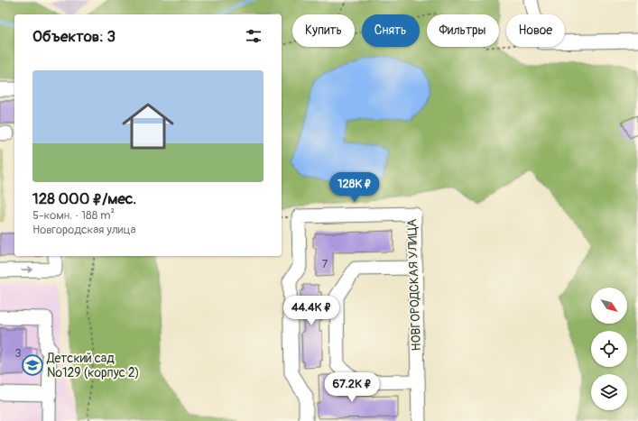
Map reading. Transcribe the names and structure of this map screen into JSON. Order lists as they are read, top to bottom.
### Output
{
  "streets": {
    "street": ["НОВГОРОДСКАЯ УЛИЦА"]
  },
  "places": {
    "school or university": ["Детский сад №129 (корпус 2)"]
  },
  "house_numbers": ["7", "3"],
  "north": "bottom right",
  "page": {
    "chip": [
      "Купить",
      "Снять",
      "Фильтры",
      "Новое"
    ],
    "heading": "Объектов: 3",
    "list": [
      {
        "name": "128 000 ₽/мес.",
        "note": "5-комн. · 188 m² · Новгородская улица"
      }
    ],
    "price": ["128K ₽", "44.4K ₽", "67.2K ₽"]
  }
}
